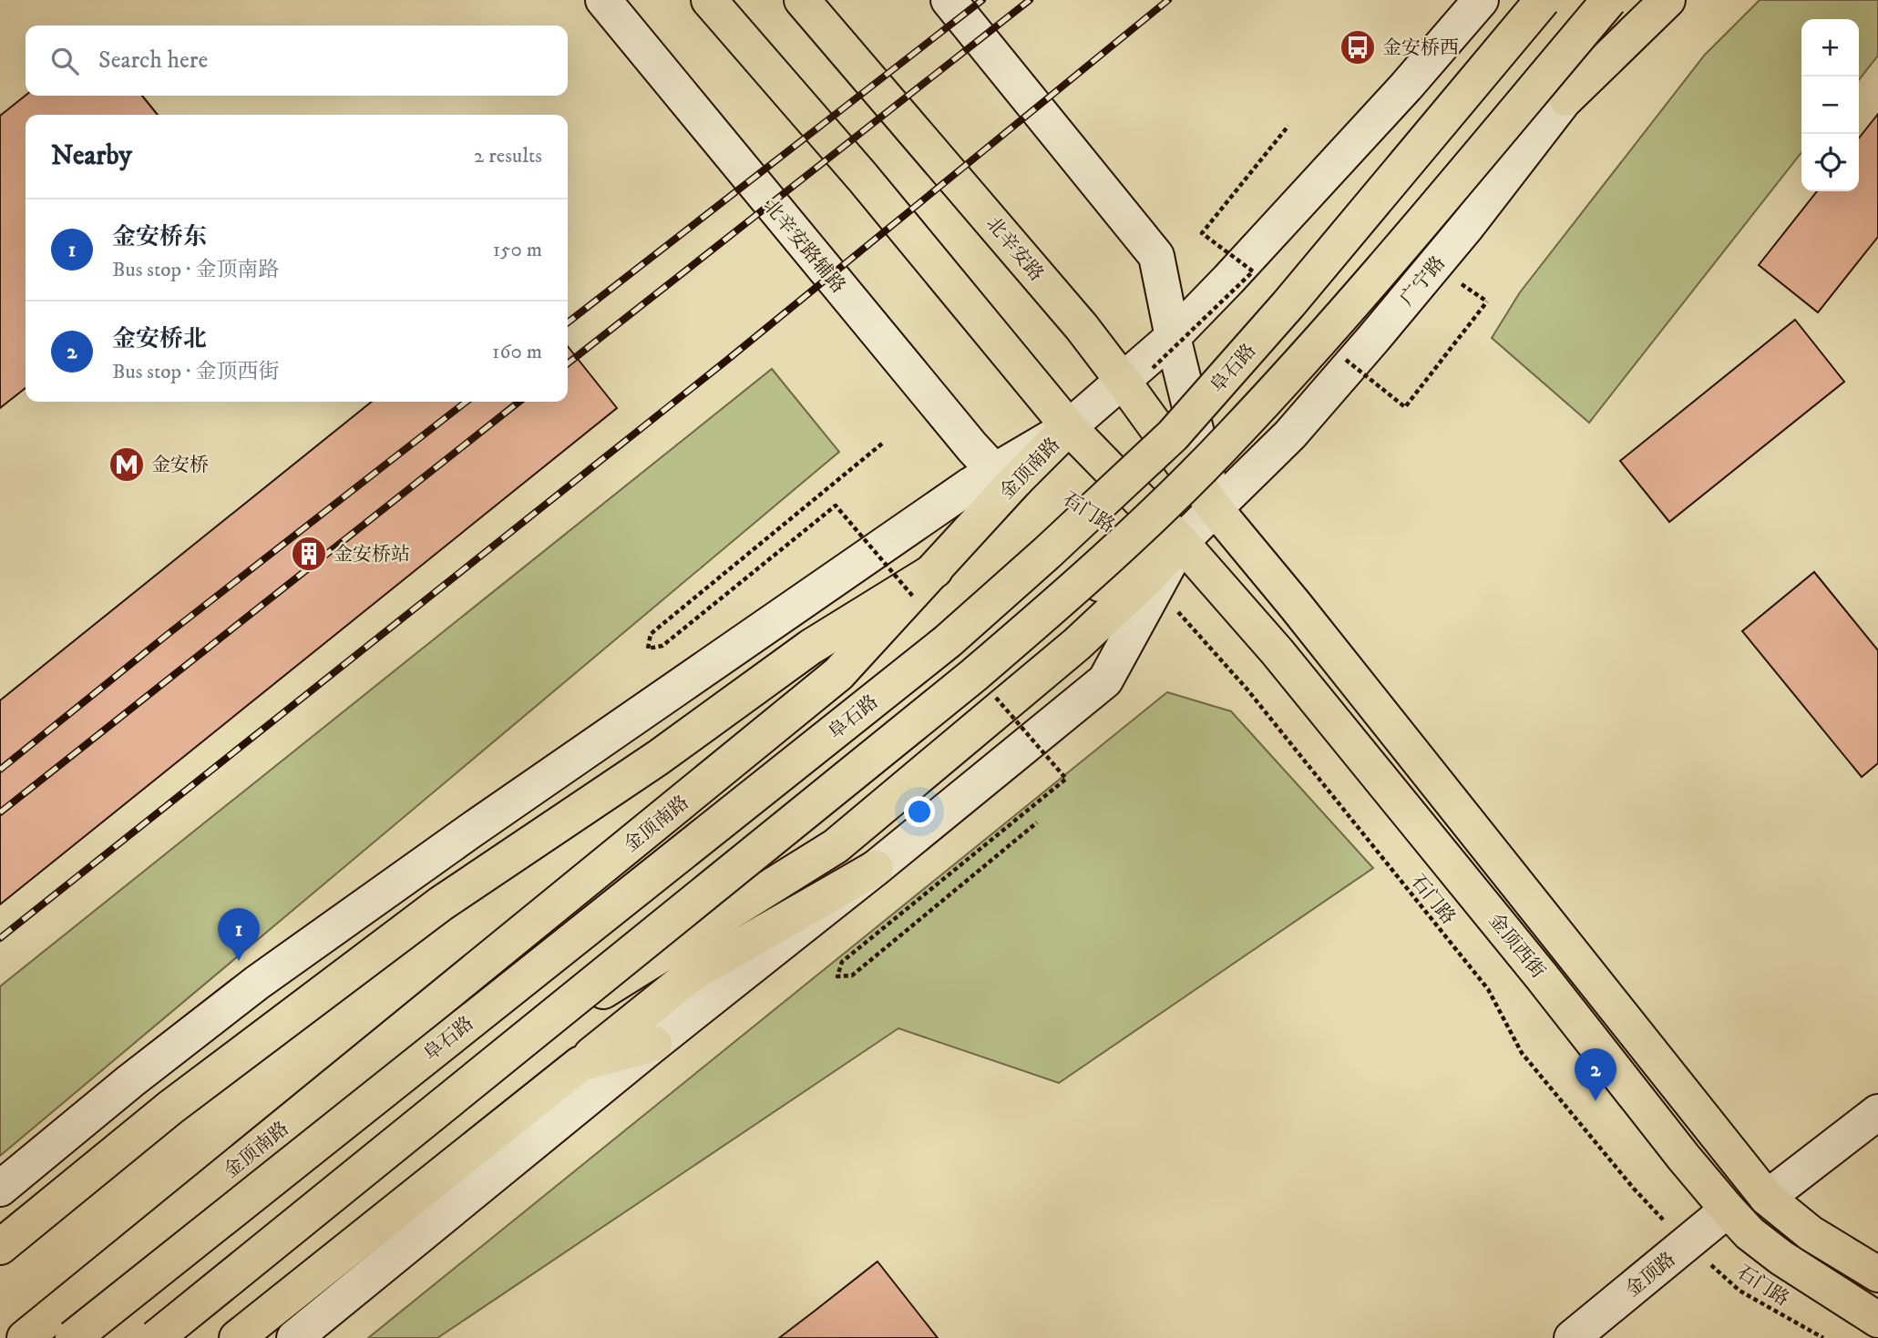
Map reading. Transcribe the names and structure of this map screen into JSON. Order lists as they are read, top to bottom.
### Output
{
  "streets": {
    "main road": [
      "北辛安路",
      "阜石路",
      "金顶南路",
      "金顶西街"
    ],
    "street": ["北辛安路辅路", "广宁路", "金顶路"],
    "path": ["石门路"]
  },
  "crossings": [
    ["北辛安路辅路", "金顶南路"],
    ["北辛安路", "广宁路"],
    ["北辛安路", "金顶西街"],
    ["广宁路", "金顶西街"],
    ["金顶南路", "金顶西街"],
    ["石门路", "金顶路"],
    ["金顶西街", "金顶路"]
  ],
  "places": {
    "bus stop": ["金安桥西"],
    "metro station": ["金安桥"],
    "building": ["金安桥站"]
  },
  "page": {
    "map_buttons": ["+", "−"],
    "search": "Search here",
    "heading": ["Nearby", "2 results"],
    "list": [
      {
        "mark": "1",
        "name": "金安桥东",
        "note": "Bus stop · 金顶南路",
        "value": "150 m"
      },
      {
        "mark": "2",
        "name": "金安桥北",
        "note": "Bus stop · 金顶西街",
        "value": "160 m"
      }
    ],
    "pins": ["1", "2"]
  }
}
